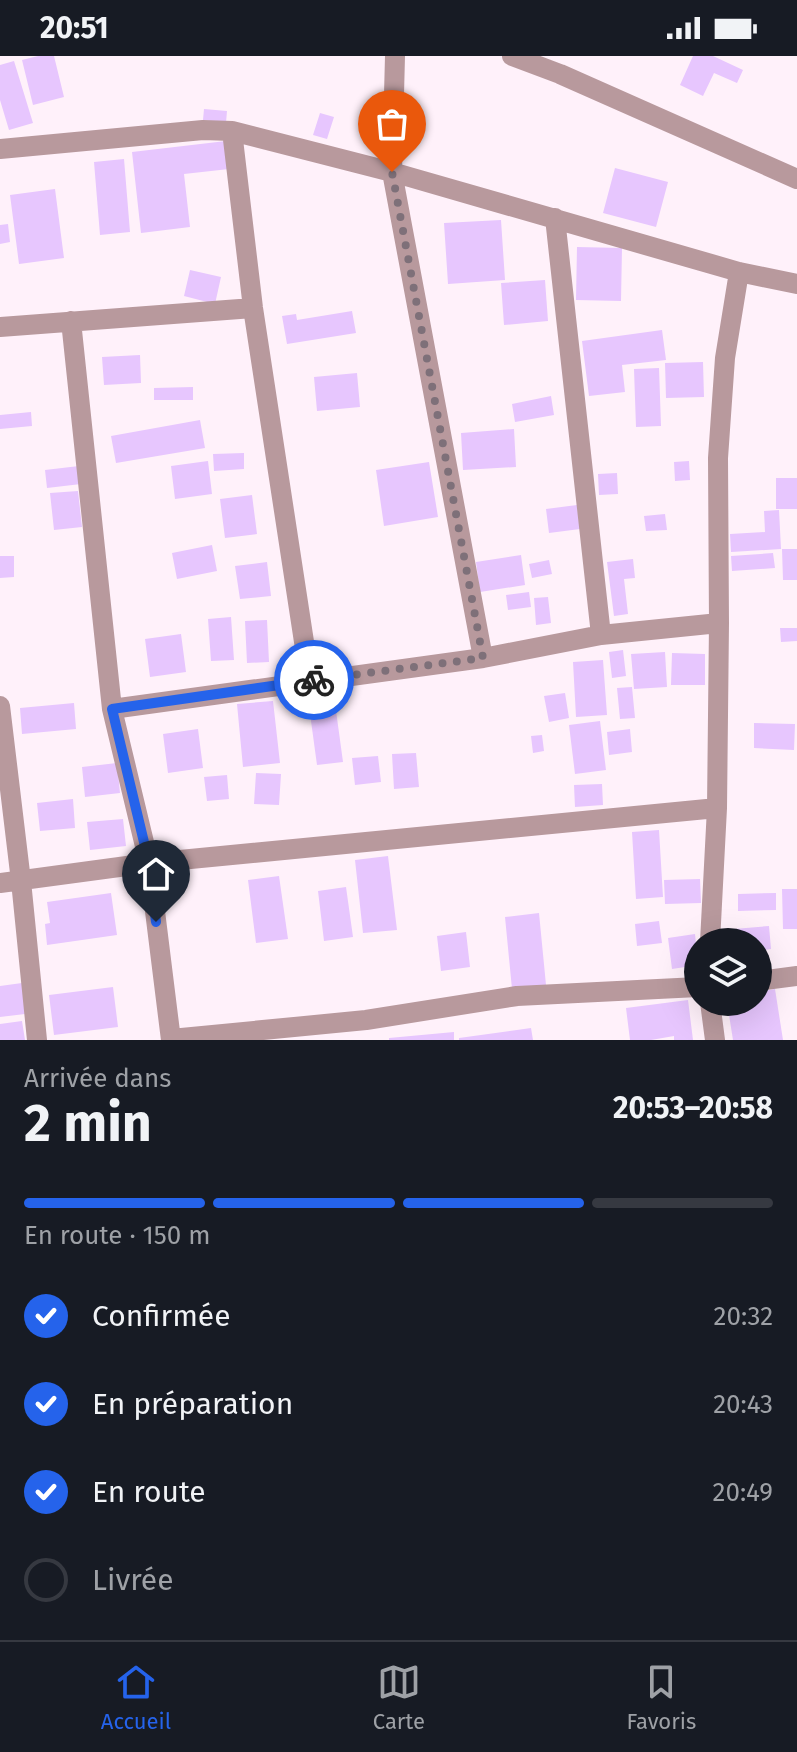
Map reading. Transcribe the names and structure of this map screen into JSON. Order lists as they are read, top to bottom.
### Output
{
  "page": {
    "status": "20:51",
    "heading": ["2 min", "Arrivée dans", "20:53–20:58"],
    "bar": "En route · 150 m",
    "list": [
      ["Confirmée", "20:32"],
      ["En préparation", "20:43"],
      ["En route", "20:49"],
      "Livrée"
    ],
    "tabs": ["Accueil", "Carte", "Favoris"]
  }
}
